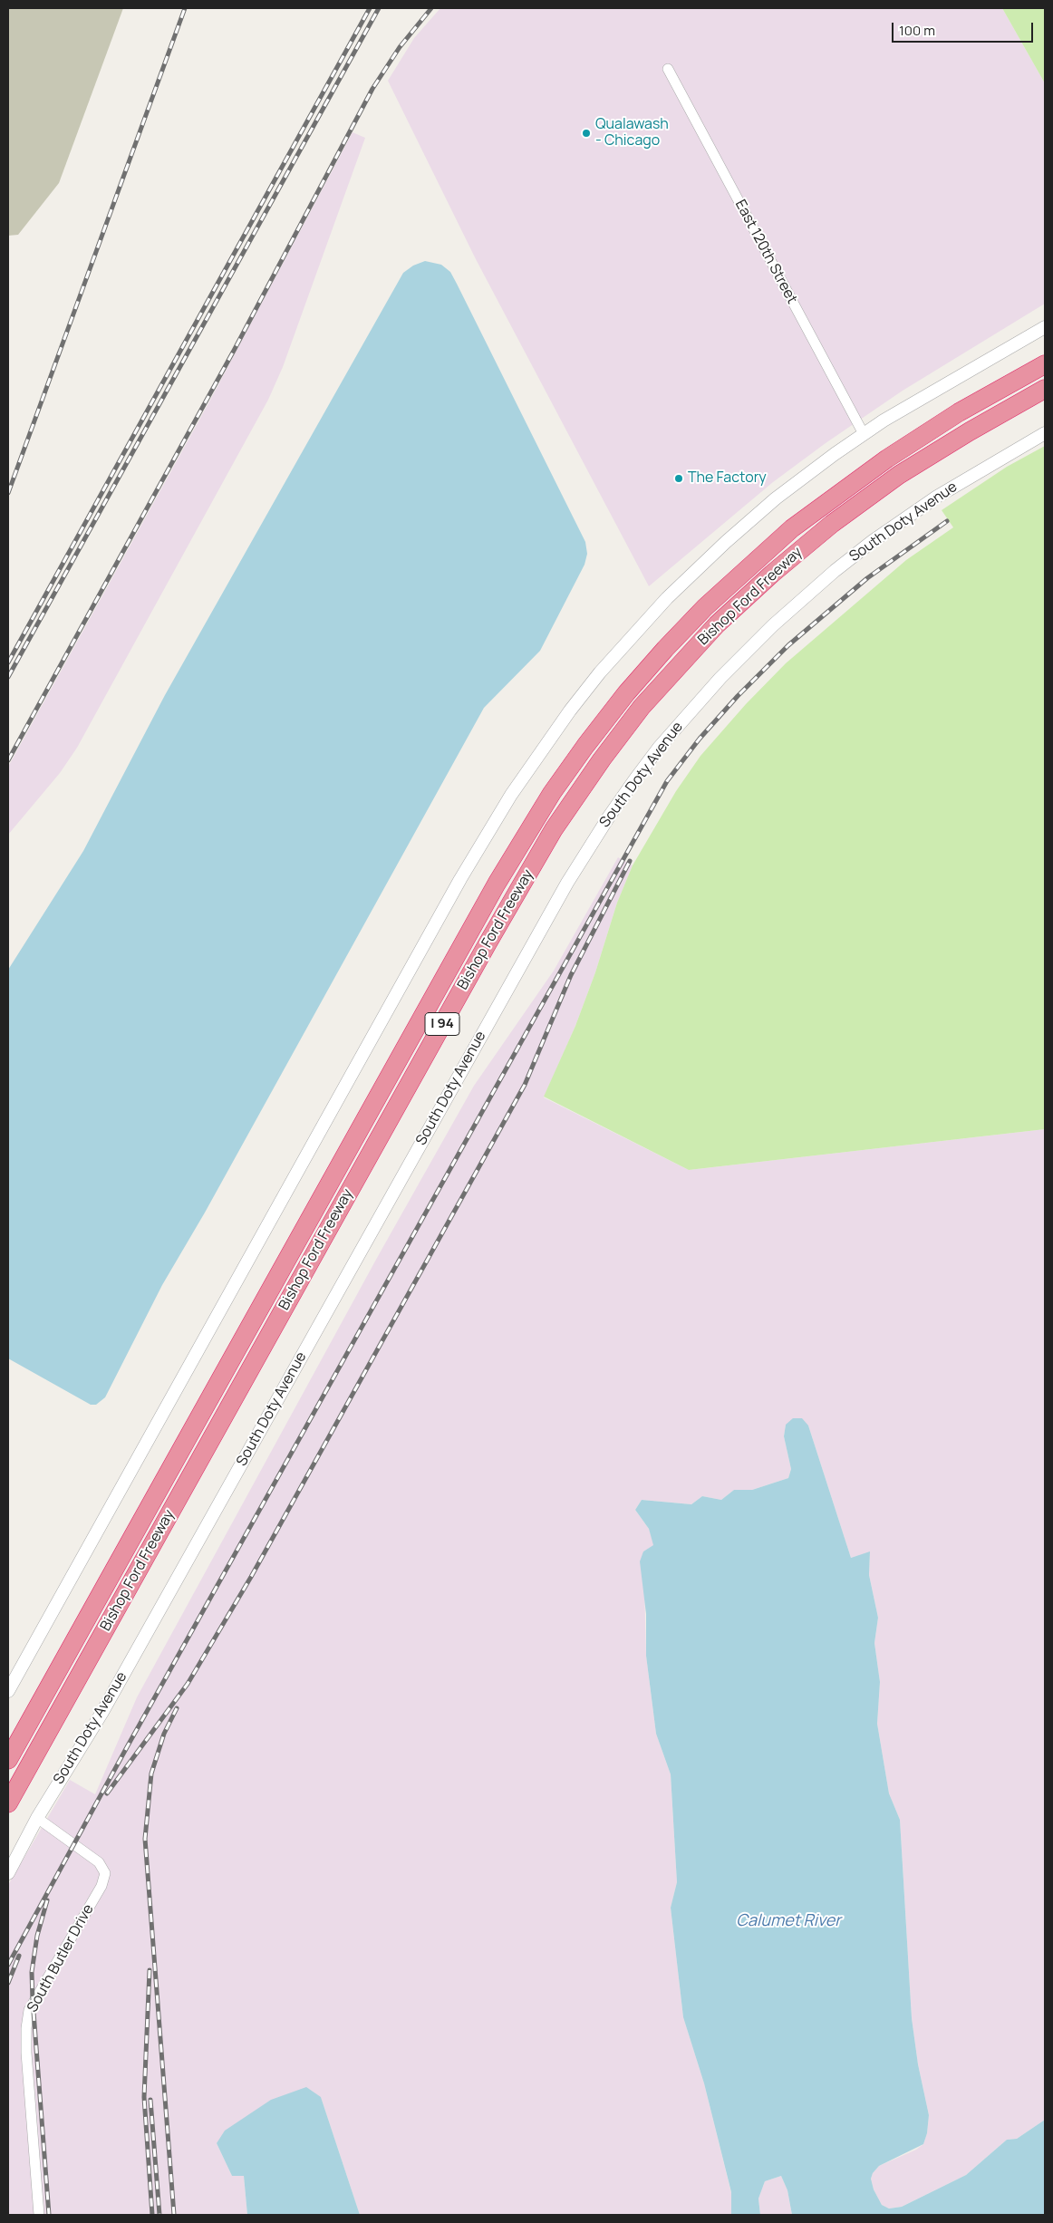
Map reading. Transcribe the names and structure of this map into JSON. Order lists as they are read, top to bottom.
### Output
{
  "streets": {
    "highway": ["Bishop Ford Freeway", "I 94"],
    "street": ["East 120th Street", "South Doty Avenue", "South Butler Drive"]
  },
  "crossings": [
    ["South Doty Avenue", "South Butler Drive"]
  ],
  "water": ["Calumet River"],
  "places": ["Qualawash - Chicago", "The Factory"],
  "scale_bar": "100 m"
}
